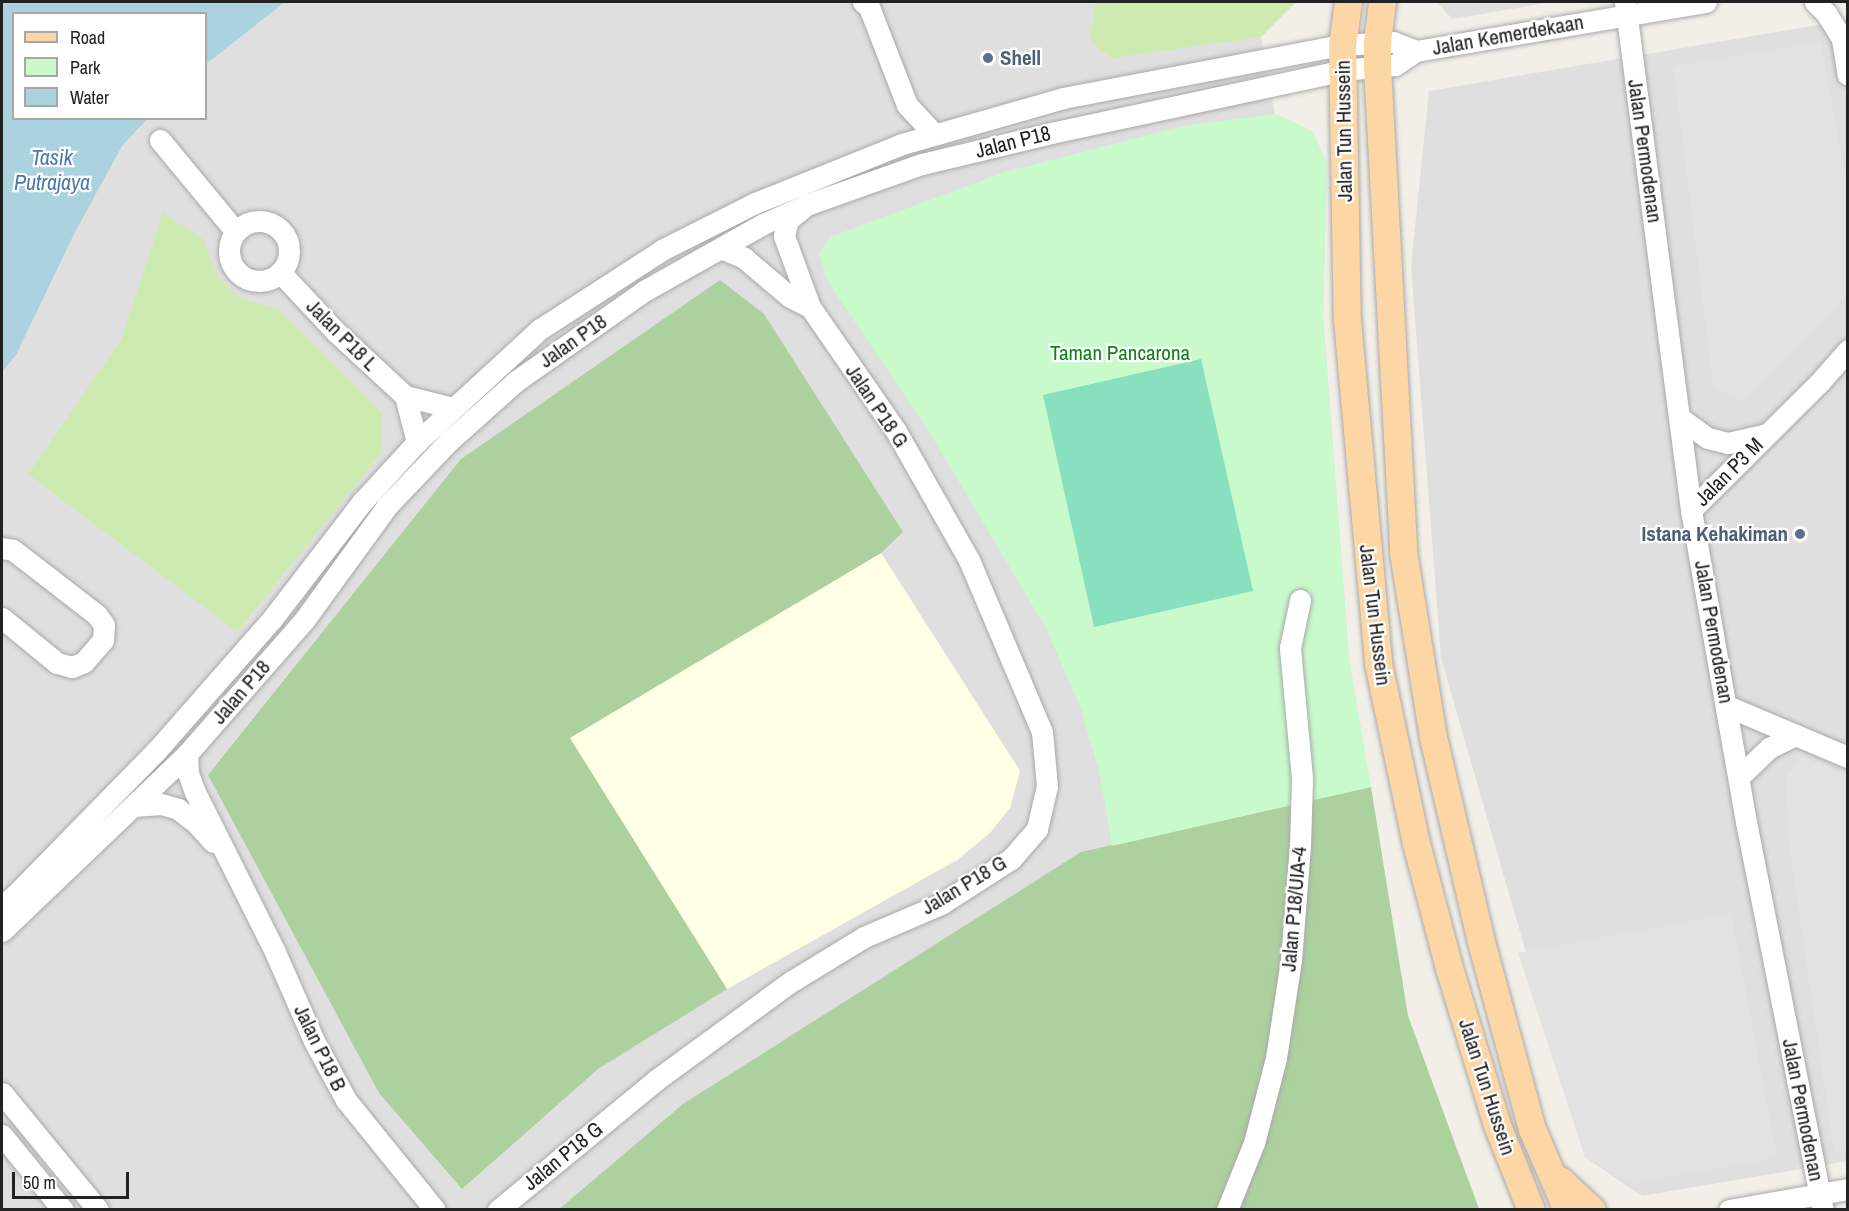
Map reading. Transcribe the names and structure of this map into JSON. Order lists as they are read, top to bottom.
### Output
{
  "streets": {
    "main road": ["Jalan Tun Hussein"],
    "street": [
      "Jalan Kemerdekaan",
      "Jalan P18",
      "Jalan Permodenan",
      "Jalan P18 L",
      "Jalan P18 G",
      "Jalan P3 M",
      "Jalan P18/UIA-4",
      "Jalan P18 B"
    ]
  },
  "crossings": [
    ["Jalan Kemerdekaan", "Jalan Tun Hussein"],
    ["Jalan Kemerdekaan", "Jalan P18"],
    ["Jalan Kemerdekaan", "Jalan Permodenan"],
    ["Jalan Tun Hussein", "Jalan P18"],
    ["Jalan P18", "Jalan P18 L"],
    ["Jalan P18", "Jalan P18 G"],
    ["Jalan P18", "Jalan P18 B"],
    ["Jalan Permodenan", "Jalan P3 M"]
  ],
  "water": ["Tasik Putrajaya"],
  "parks": ["Taman Pancarona"],
  "places": ["Shell", "Istana Kehakiman"],
  "legend": ["Road", "Park", "Water"],
  "scale_bar": "50 m"
}
